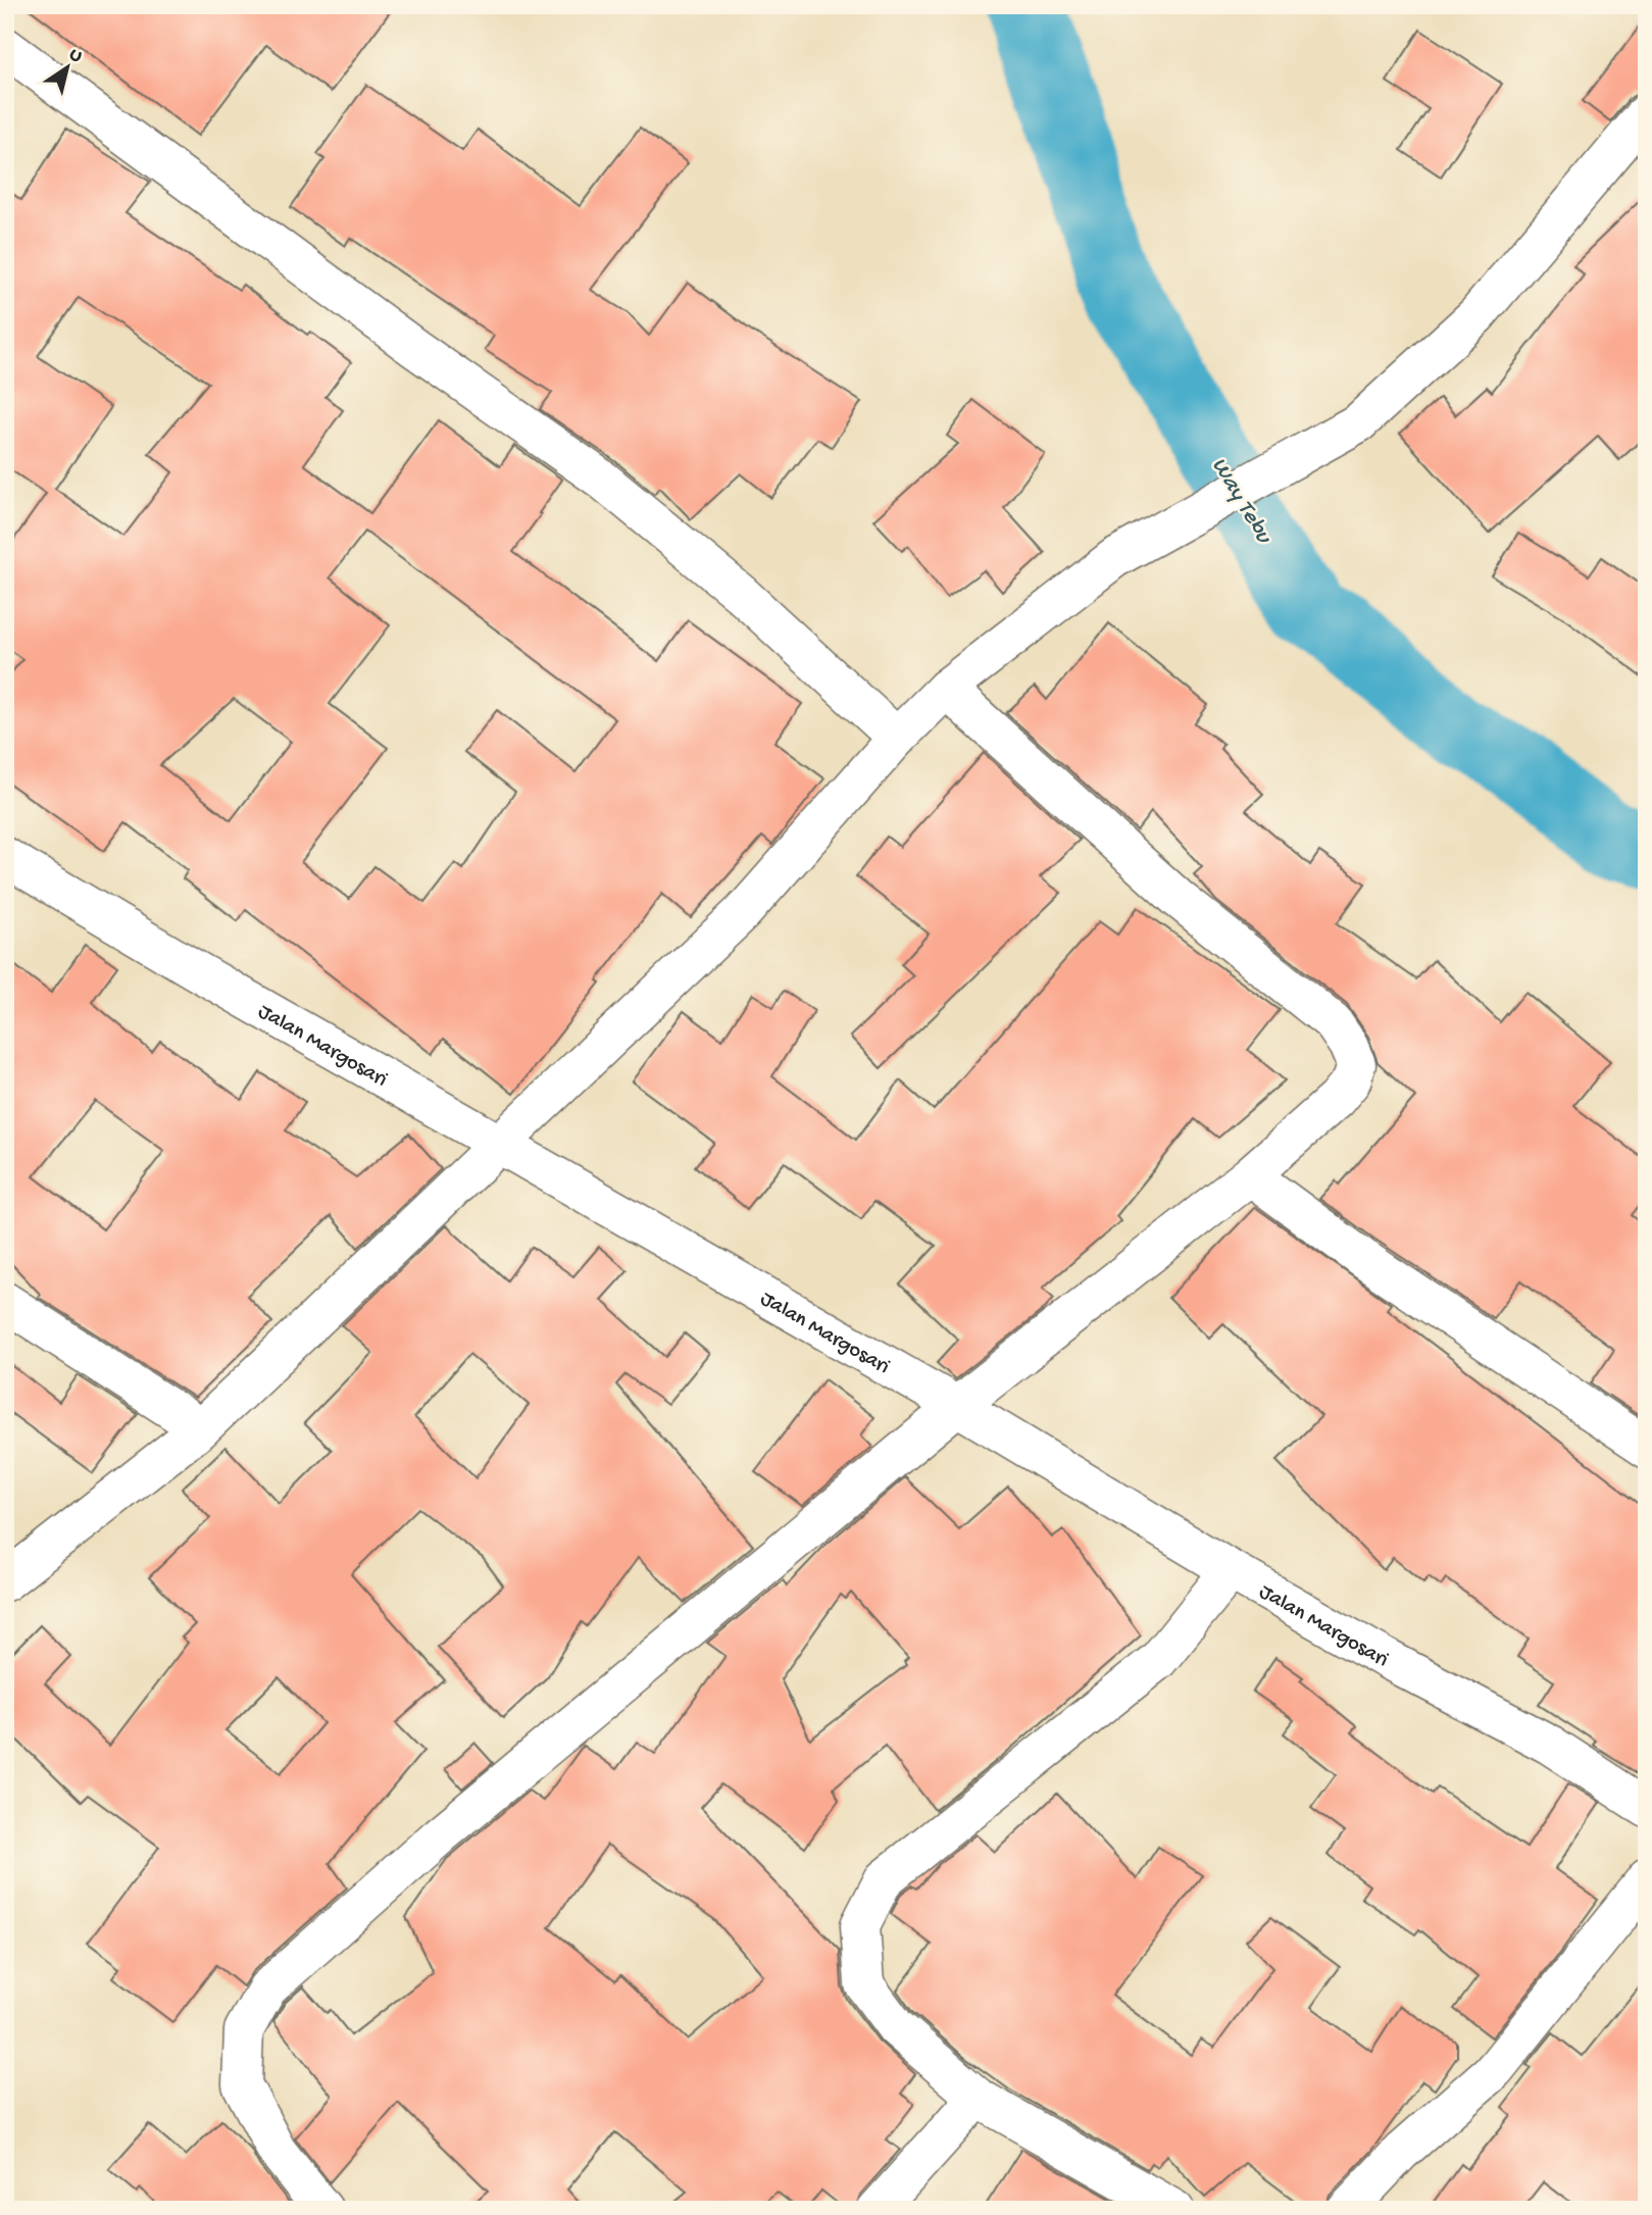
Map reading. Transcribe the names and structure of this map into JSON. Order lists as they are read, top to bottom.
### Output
{
  "streets": {
    "street": ["Jalan Margosari"]
  },
  "water": ["Way Tebu"],
  "north": "top right"
}
